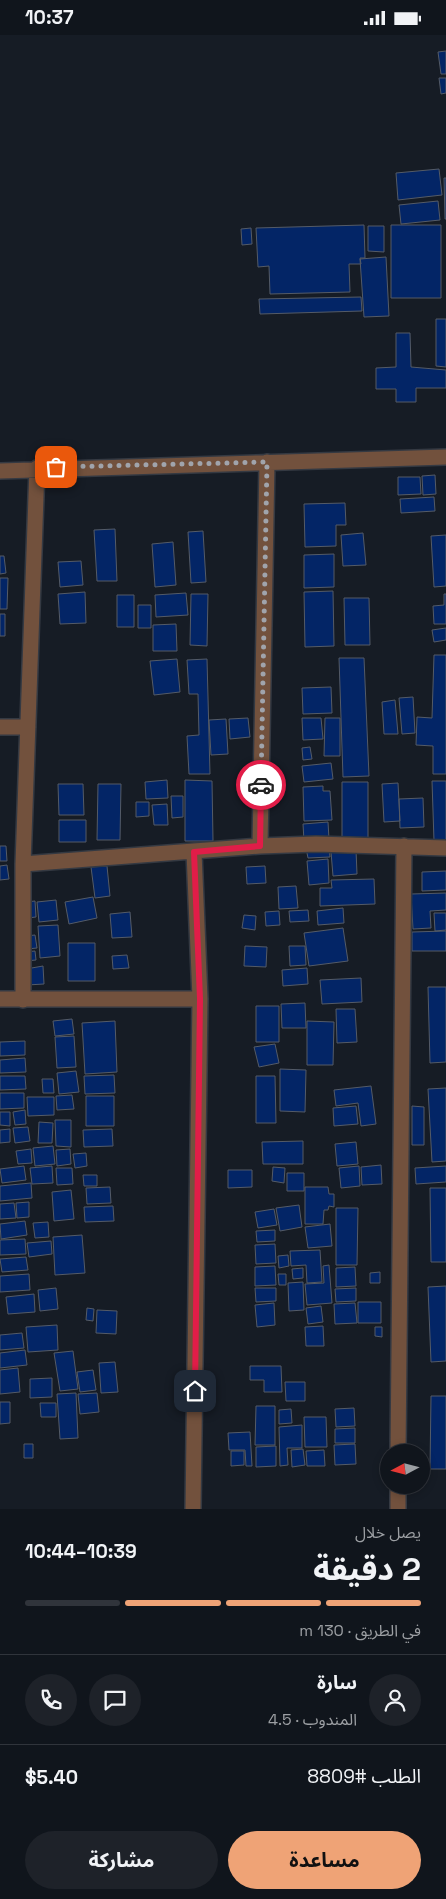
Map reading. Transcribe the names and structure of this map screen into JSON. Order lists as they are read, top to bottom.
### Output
{
  "north": "left",
  "page": {
    "status": "10:37",
    "heading": ["2 دقيقة", "يصل خلال", "10:39–10:44"],
    "panel": [
      "سارة",
      "المندوب · 4.5",
      "الطلب #8809",
      "$5.40"
    ],
    "bar": "في الطريق · 130 m",
    "buttons": ["مساعدة", "مشاركة"]
  }
}
